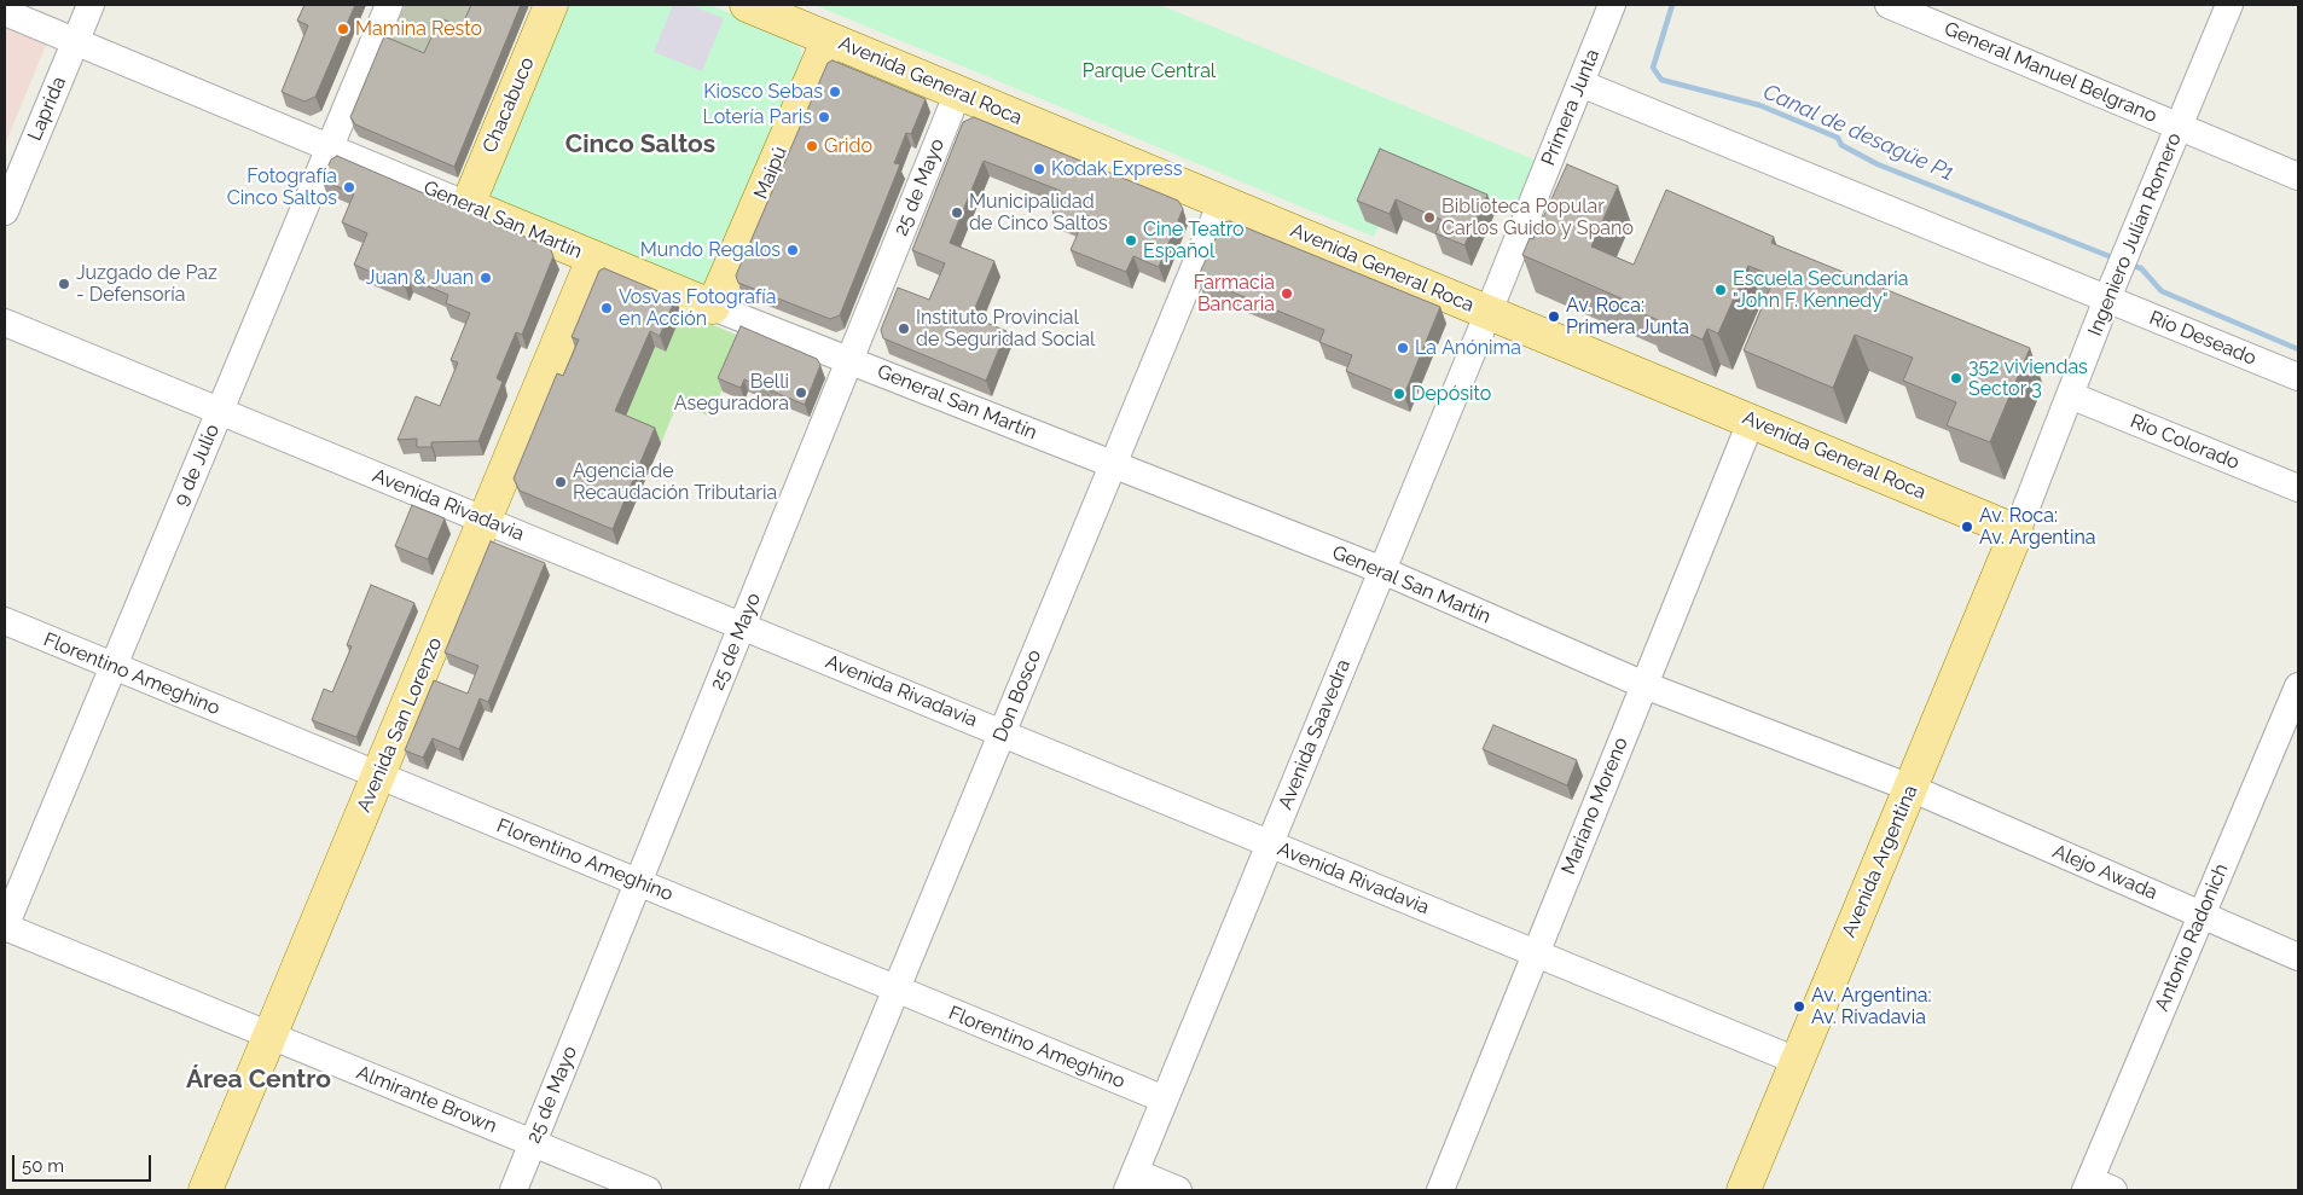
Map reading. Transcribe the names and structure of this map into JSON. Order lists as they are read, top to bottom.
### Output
{
  "streets": {
    "main road": [
      "Avenida General Roca",
      "Chacabuco",
      "Maipú",
      "General San Martín",
      "Avenida San Lorenzo",
      "Avenida Argentina"
    ],
    "street": [
      "General Manuel Belgrano",
      "Primera Junta",
      "Laprida",
      "25 de Mayo",
      "Ingeniero Julian Romero",
      "Río Deseado",
      "Río Colorado",
      "9 de Julio",
      "Avenida Rivadavia",
      "Florentino Ameghino",
      "Don Bosco",
      "Avenida Saavedra",
      "Mariano Moreno",
      "Alejo Awada",
      "Antonio Radonich",
      "Almirante Brown"
    ]
  },
  "crossings": [
    ["General Manuel Belgrano", "Ingeniero Julian Romero"],
    ["Avenida General Roca", "Primera Junta"],
    ["Avenida General Roca", "Maipú"],
    ["Avenida General Roca", "25 de Mayo"],
    ["Avenida General Roca", "Ingeniero Julian Romero"],
    ["Avenida General Roca", "Don Bosco"],
    ["Avenida General Roca", "Avenida Saavedra"],
    ["Avenida General Roca", "Mariano Moreno"],
    ["Avenida General Roca", "Avenida Argentina"],
    ["Chacabuco", "General San Martín"],
    ["Primera Junta", "Río Deseado"],
    ["Primera Junta", "Avenida Saavedra"],
    ["Laprida", "General San Martín"],
    ["Maipú", "General San Martín"],
    ["25 de Mayo", "General San Martín"],
    ["25 de Mayo", "Avenida Rivadavia"],
    ["25 de Mayo", "Florentino Ameghino"],
    ["25 de Mayo", "Almirante Brown"],
    ["General San Martín", "9 de Julio"],
    ["General San Martín", "Don Bosco"],
    ["General San Martín", "Avenida San Lorenzo"],
    ["General San Martín", "Avenida Saavedra"],
    ["General San Martín", "Mariano Moreno"],
    ["General San Martín", "Avenida Argentina"],
    ["General San Martín", "Alejo Awada"],
    ["Ingeniero Julian Romero", "Río Deseado"],
    ["Ingeniero Julian Romero", "Río Colorado"],
    ["Ingeniero Julian Romero", "Avenida Argentina"],
    ["9 de Julio", "Avenida Rivadavia"],
    ["9 de Julio", "Florentino Ameghino"],
    ["9 de Julio", "Almirante Brown"],
    ["Avenida Rivadavia", "Don Bosco"],
    ["Avenida Rivadavia", "Avenida San Lorenzo"],
    ["Avenida Rivadavia", "Avenida Saavedra"],
    ["Avenida Rivadavia", "Mariano Moreno"],
    ["Avenida Rivadavia", "Avenida Argentina"],
    ["Florentino Ameghino", "Don Bosco"],
    ["Florentino Ameghino", "Avenida San Lorenzo"],
    ["Florentino Ameghino", "Avenida Saavedra"],
    ["Avenida San Lorenzo", "Almirante Brown"],
    ["Avenida Argentina", "Alejo Awada"],
    ["Alejo Awada", "Antonio Radonich"]
  ],
  "districts": ["Cinco Saltos", "Área Centro"],
  "water": ["Canal de desagüe P1"],
  "parks": ["Parque Central"],
  "places": [
    "Mamina Resto",
    "Kiosco Sebas",
    "Lotería Paris",
    "Grido",
    "Kodak Express",
    "Fotografía Cinco Saltos",
    "Municipalidad de Cinco Saltos",
    "Biblioteca Popular Carlos Guido y Spano",
    "Cine Teatro Español",
    "Mundo Regalos",
    "Juan & Juan",
    "Juzgado de Paz - Defensoría",
    "Escuela Secundaria \"John F. Kennedy\"",
    "Farmacia Bancaria",
    "Vosvas Fotografía en Acción",
    "Av. Roca: Primera Junta",
    "Instituto Provincial de Seguridad Social",
    "La Anónima",
    "352 viviendas Sector 3",
    "Belli Aseguradora",
    "Depósito",
    "Agencia de Recaudación Tributaria",
    "Av. Roca: Av. Argentina",
    "Av. Argentina: Av. Rivadavia"
  ],
  "scale_bar": "50 m"
}
